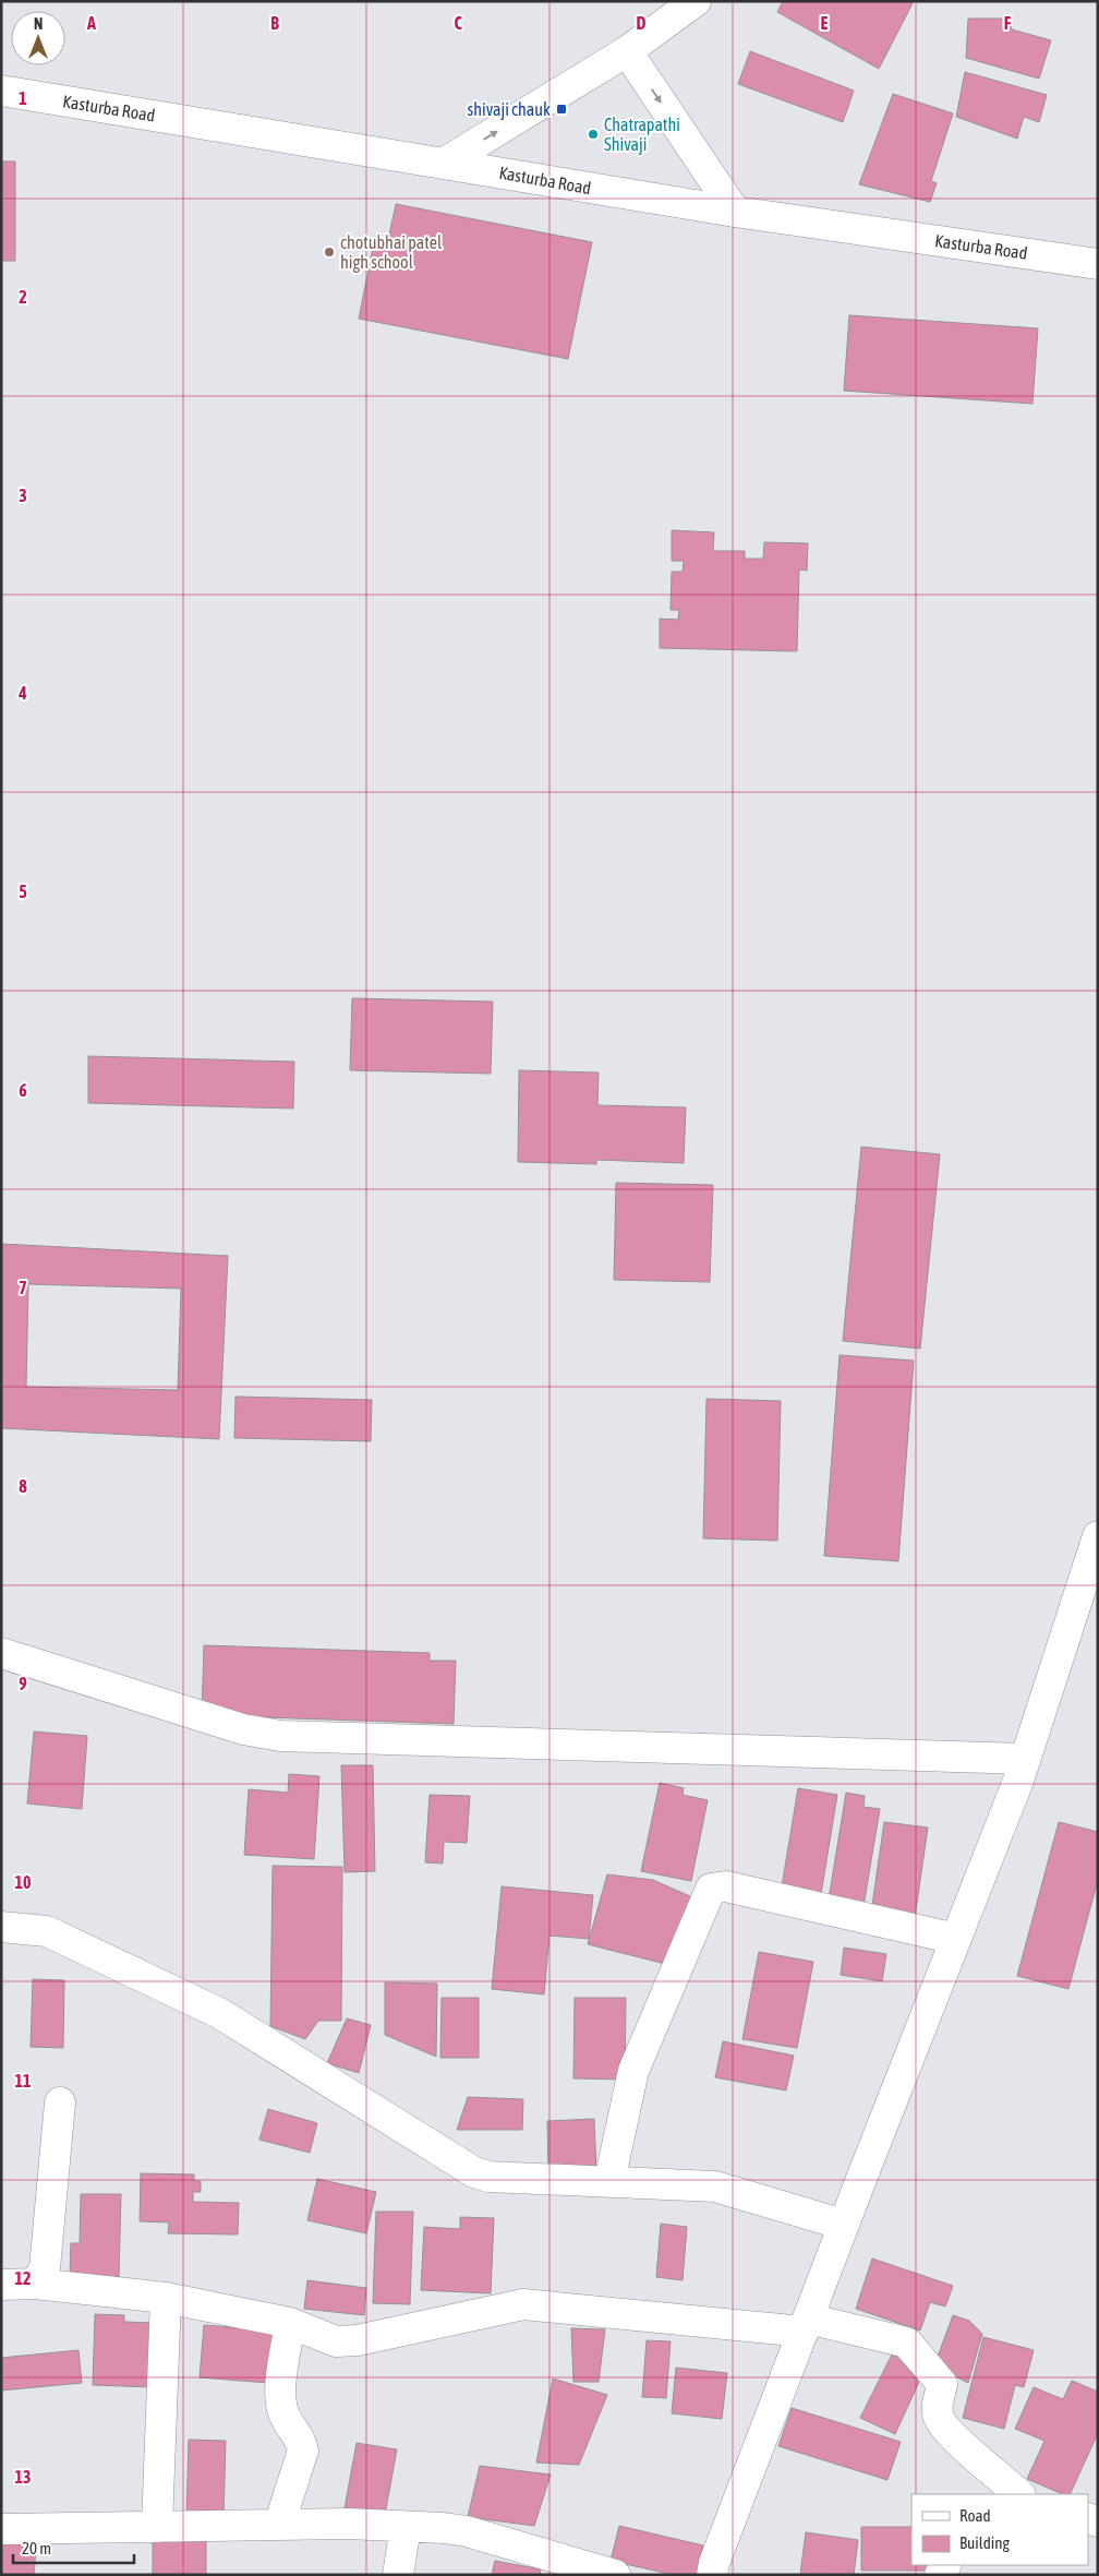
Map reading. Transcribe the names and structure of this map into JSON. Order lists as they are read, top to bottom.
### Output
{
  "streets": {
    "street": ["Kasturba Road"]
  },
  "places": {
    "transit": ["shivaji chauk"],
    "other": ["Chatrapathi Shivaji", "chotubhai patel high school"]
  },
  "legend": ["Road", "Building"],
  "scale_bar": "20 m",
  "north": "top",
  "grid": {
    "columns": [
      "A",
      "B",
      "C",
      "D",
      "E",
      "F"
    ],
    "rows": [
      "1",
      "2",
      "3",
      "4",
      "5",
      "6",
      "7",
      "8",
      "9",
      "10",
      "11",
      "12",
      "13"
    ]
  }
}
